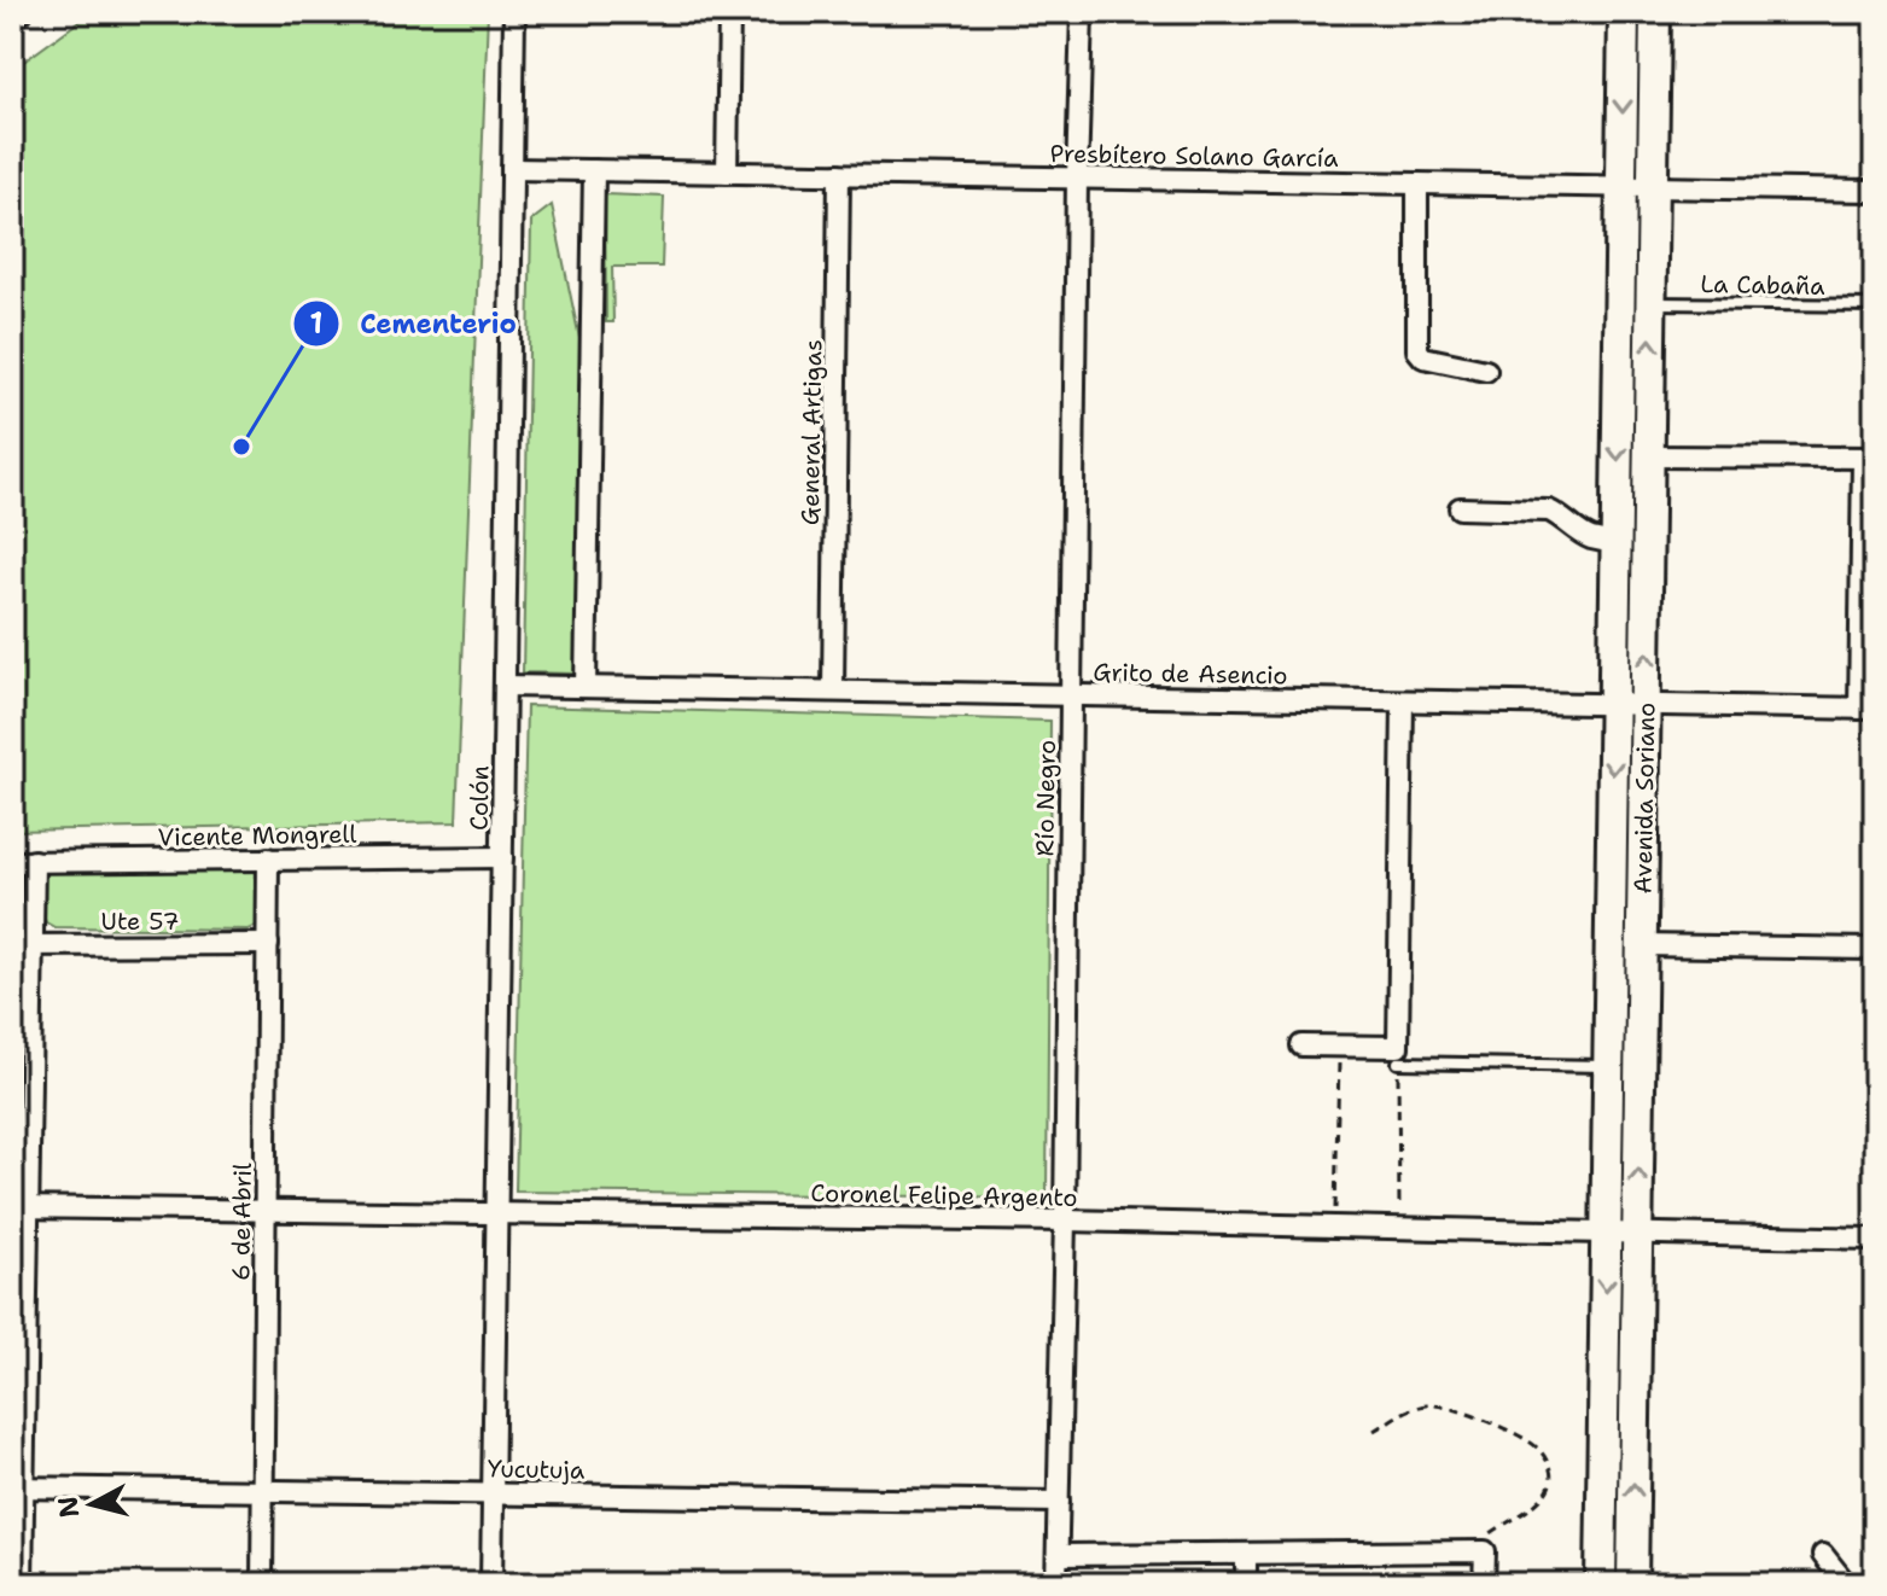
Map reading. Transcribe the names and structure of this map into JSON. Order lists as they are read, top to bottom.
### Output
{
  "streets": {
    "street": [
      "Presbítero Solano García",
      "General Artigas",
      "Grito de Asencio",
      "Colón",
      "Río Negro",
      "Avenida Soriano",
      "Vicente Mongrell",
      "Ute 57",
      "Coronel Felipe Argento",
      "6 de Abril",
      "Yucutuja"
    ],
    "lane": ["La Cabaña"]
  },
  "crossings": [
    ["Presbítero Solano García", "General Artigas"],
    ["Presbítero Solano García", "Colón"],
    ["Presbítero Solano García", "Río Negro"],
    ["Presbítero Solano García", "Avenida Soriano"],
    ["La Cabaña", "Avenida Soriano"],
    ["General Artigas", "Grito de Asencio"],
    ["Grito de Asencio", "Colón"],
    ["Grito de Asencio", "Río Negro"],
    ["Grito de Asencio", "Avenida Soriano"],
    ["Colón", "Vicente Mongrell"],
    ["Colón", "Coronel Felipe Argento"],
    ["Colón", "Yucutuja"],
    ["Río Negro", "Coronel Felipe Argento"],
    ["Río Negro", "Yucutuja"],
    ["Avenida Soriano", "Coronel Felipe Argento"],
    ["Vicente Mongrell", "6 de Abril"],
    ["Ute 57", "6 de Abril"],
    ["Coronel Felipe Argento", "6 de Abril"],
    ["6 de Abril", "Yucutuja"]
  ],
  "places": ["Cementerio"],
  "north": "left"
}
